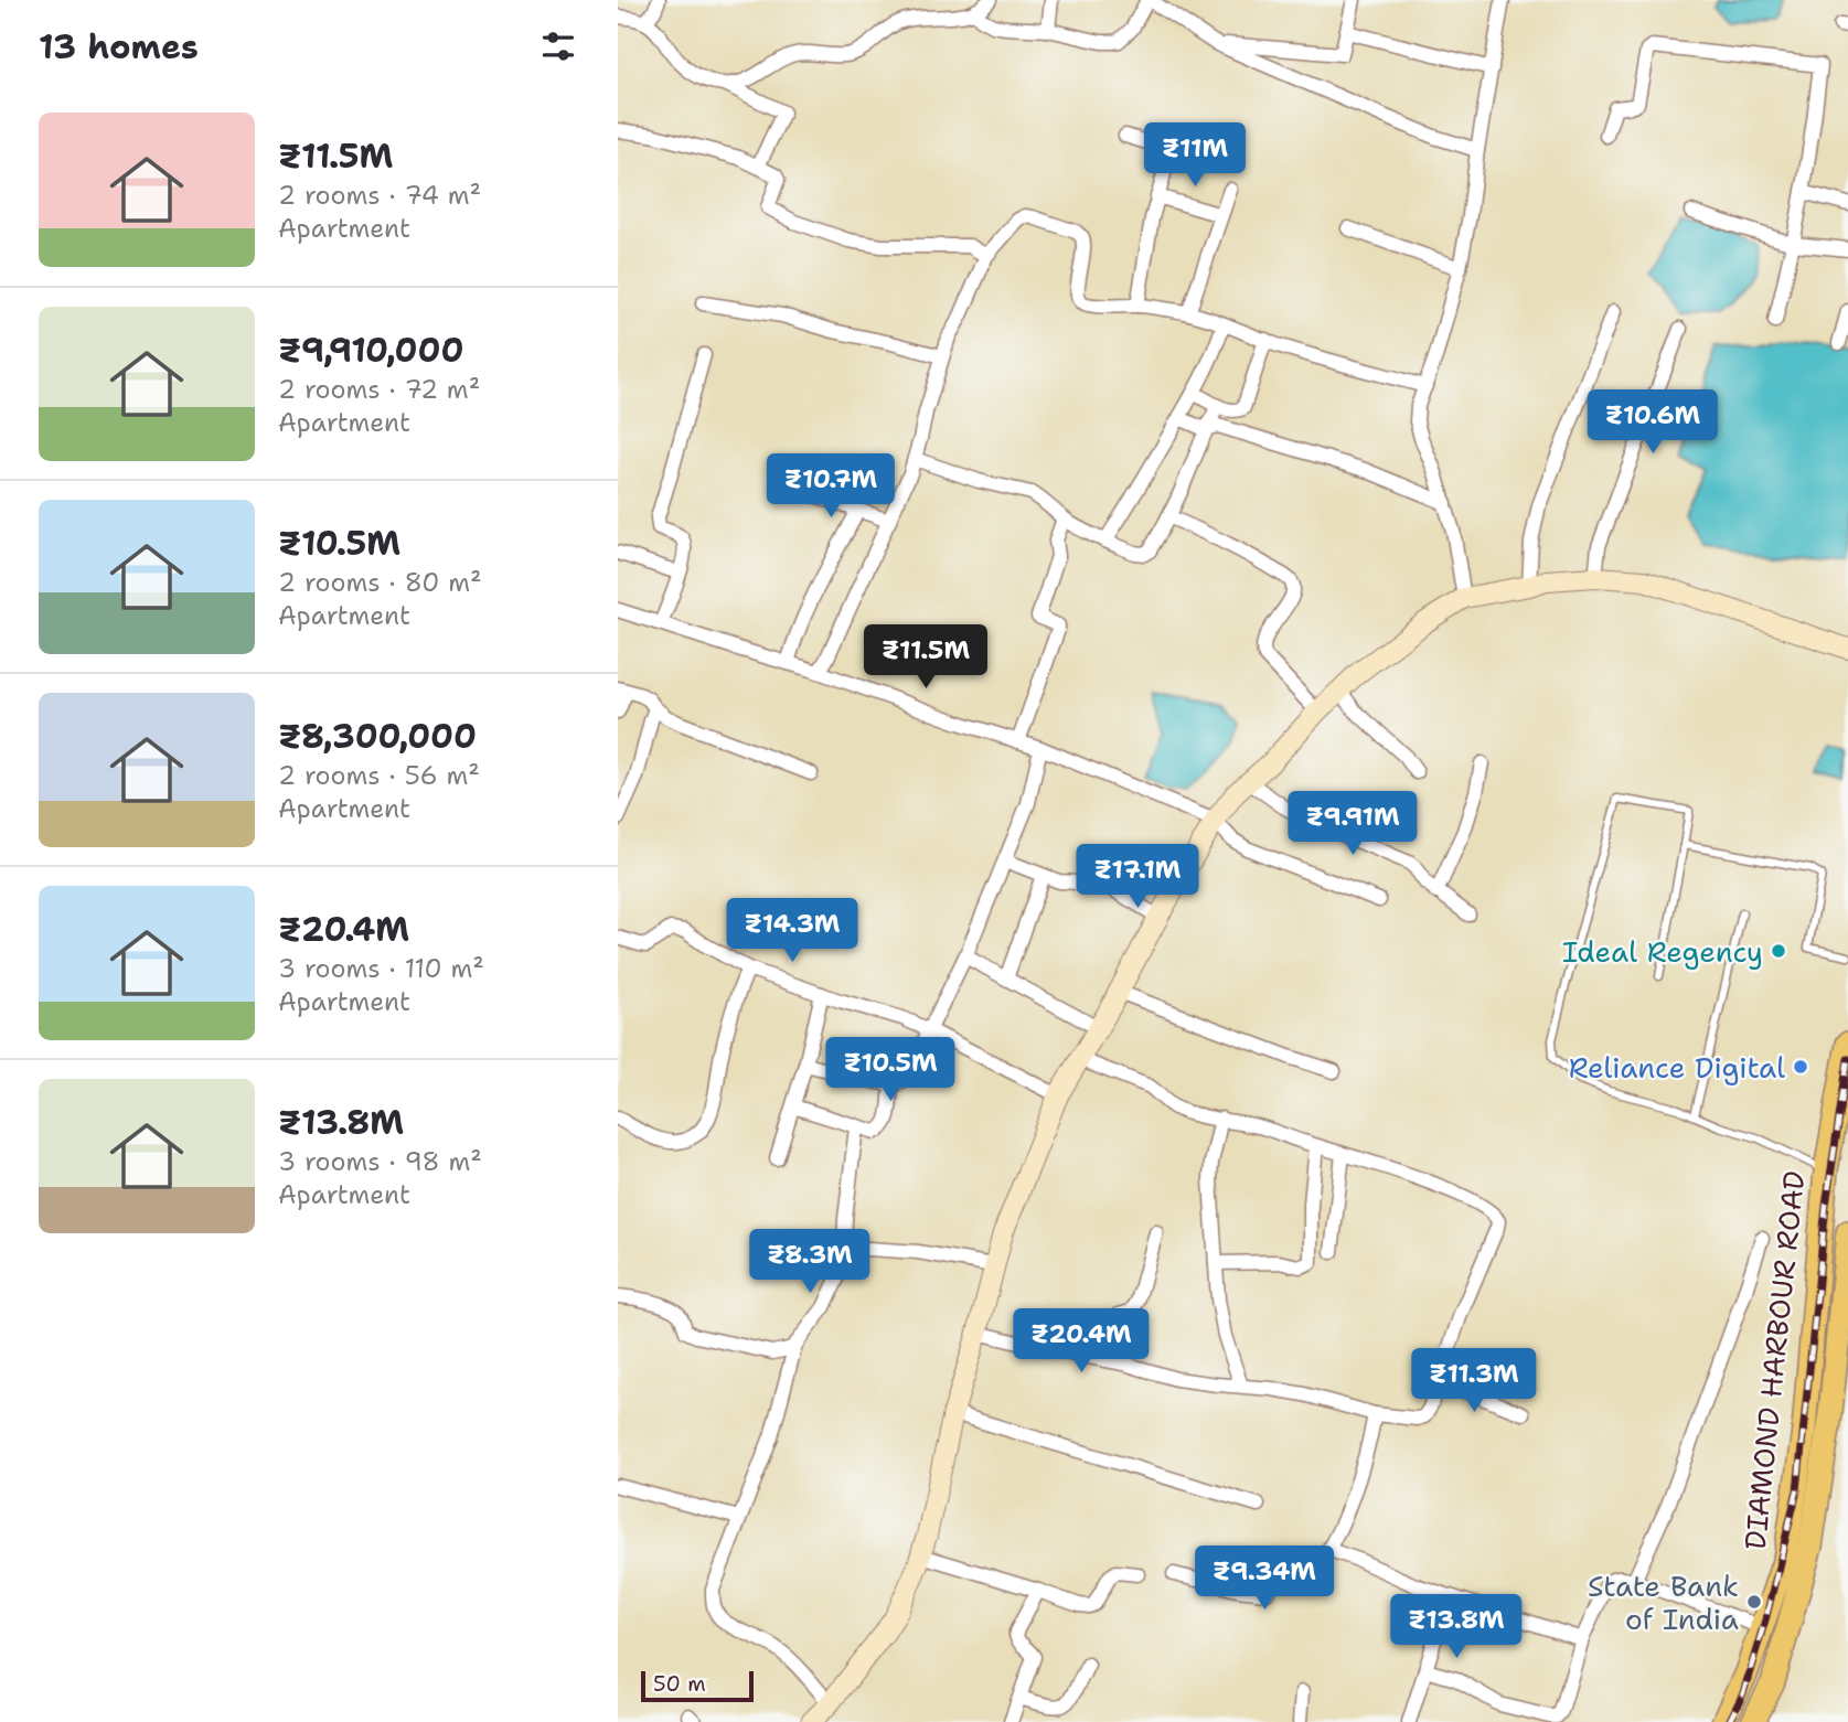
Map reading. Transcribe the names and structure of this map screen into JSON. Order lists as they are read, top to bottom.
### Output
{
  "streets": {
    "highway": ["DIAMOND HARBOUR ROAD"]
  },
  "places": ["Ideal Regency", "Reliance Digital", "State Bank of India"],
  "scale_bar": "50 m",
  "page": {
    "heading": "13 homes",
    "list": [
      {
        "name": "₹11.5M",
        "note": "2 rooms · 74 m² · Apartment"
      },
      {
        "name": "₹9,910,000",
        "note": "2 rooms · 72 m² · Apartment"
      },
      {
        "name": "₹10.5M",
        "note": "2 rooms · 80 m² · Apartment"
      },
      {
        "name": "₹8,300,000",
        "note": "2 rooms · 56 m² · Apartment"
      },
      {
        "name": "₹20.4M",
        "note": "3 rooms · 110 m² · Apartment"
      },
      {
        "name": "₹13.8M",
        "note": "3 rooms · 98 m² · Apartment"
      }
    ],
    "price": [
      "₹11M",
      "₹10.6M",
      "₹10.7M",
      "₹11.5M",
      "₹9.91M",
      "₹17.1M",
      "₹14.3M",
      "₹10.5M",
      "₹8.3M",
      "₹20.4M",
      "₹11.3M",
      "₹9.34M",
      "₹13.8M"
    ],
    "scale": "50 m"
  }
}
